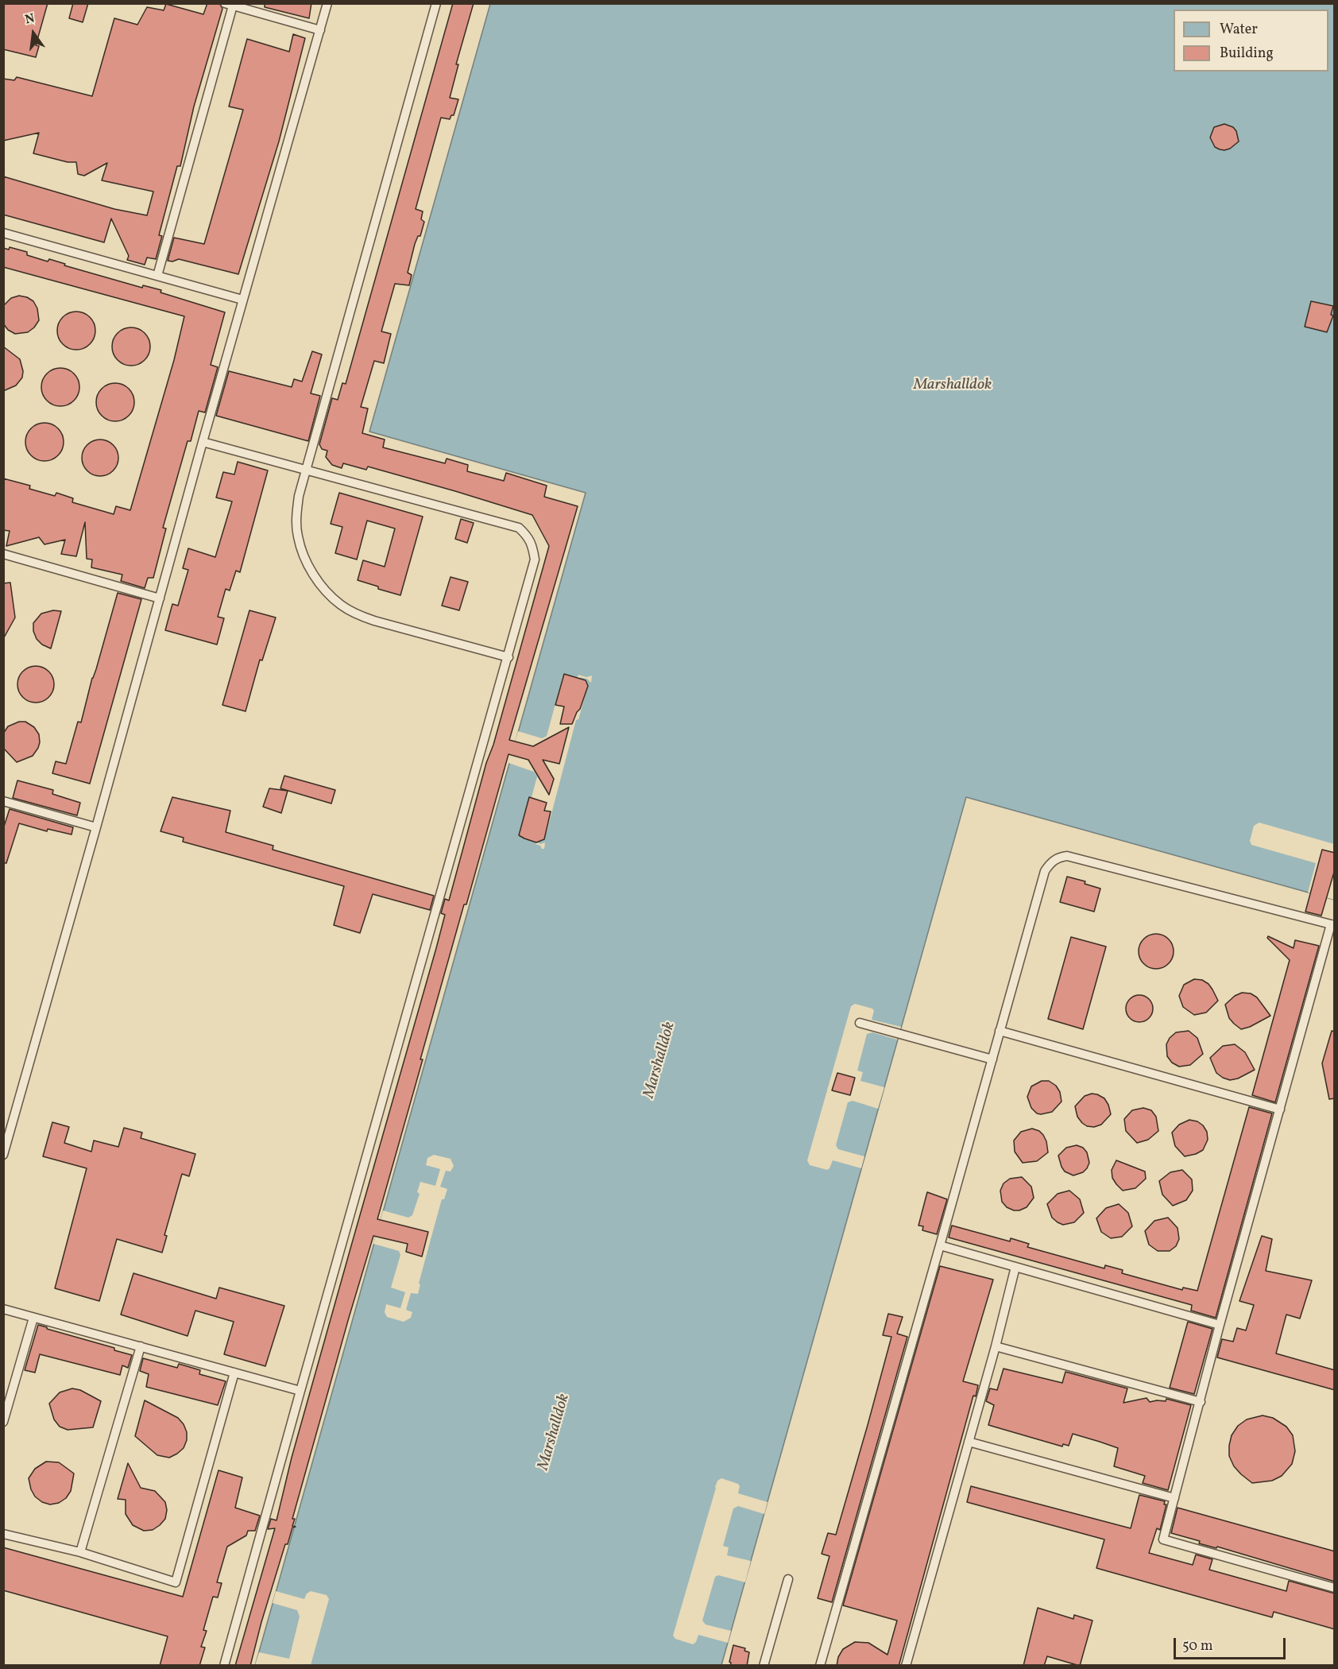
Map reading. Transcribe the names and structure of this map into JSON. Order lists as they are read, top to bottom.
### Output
{
  "water": ["Marshalldok"],
  "legend": ["Water", "Building"],
  "scale_bar": "50 m",
  "north": "top"
}
